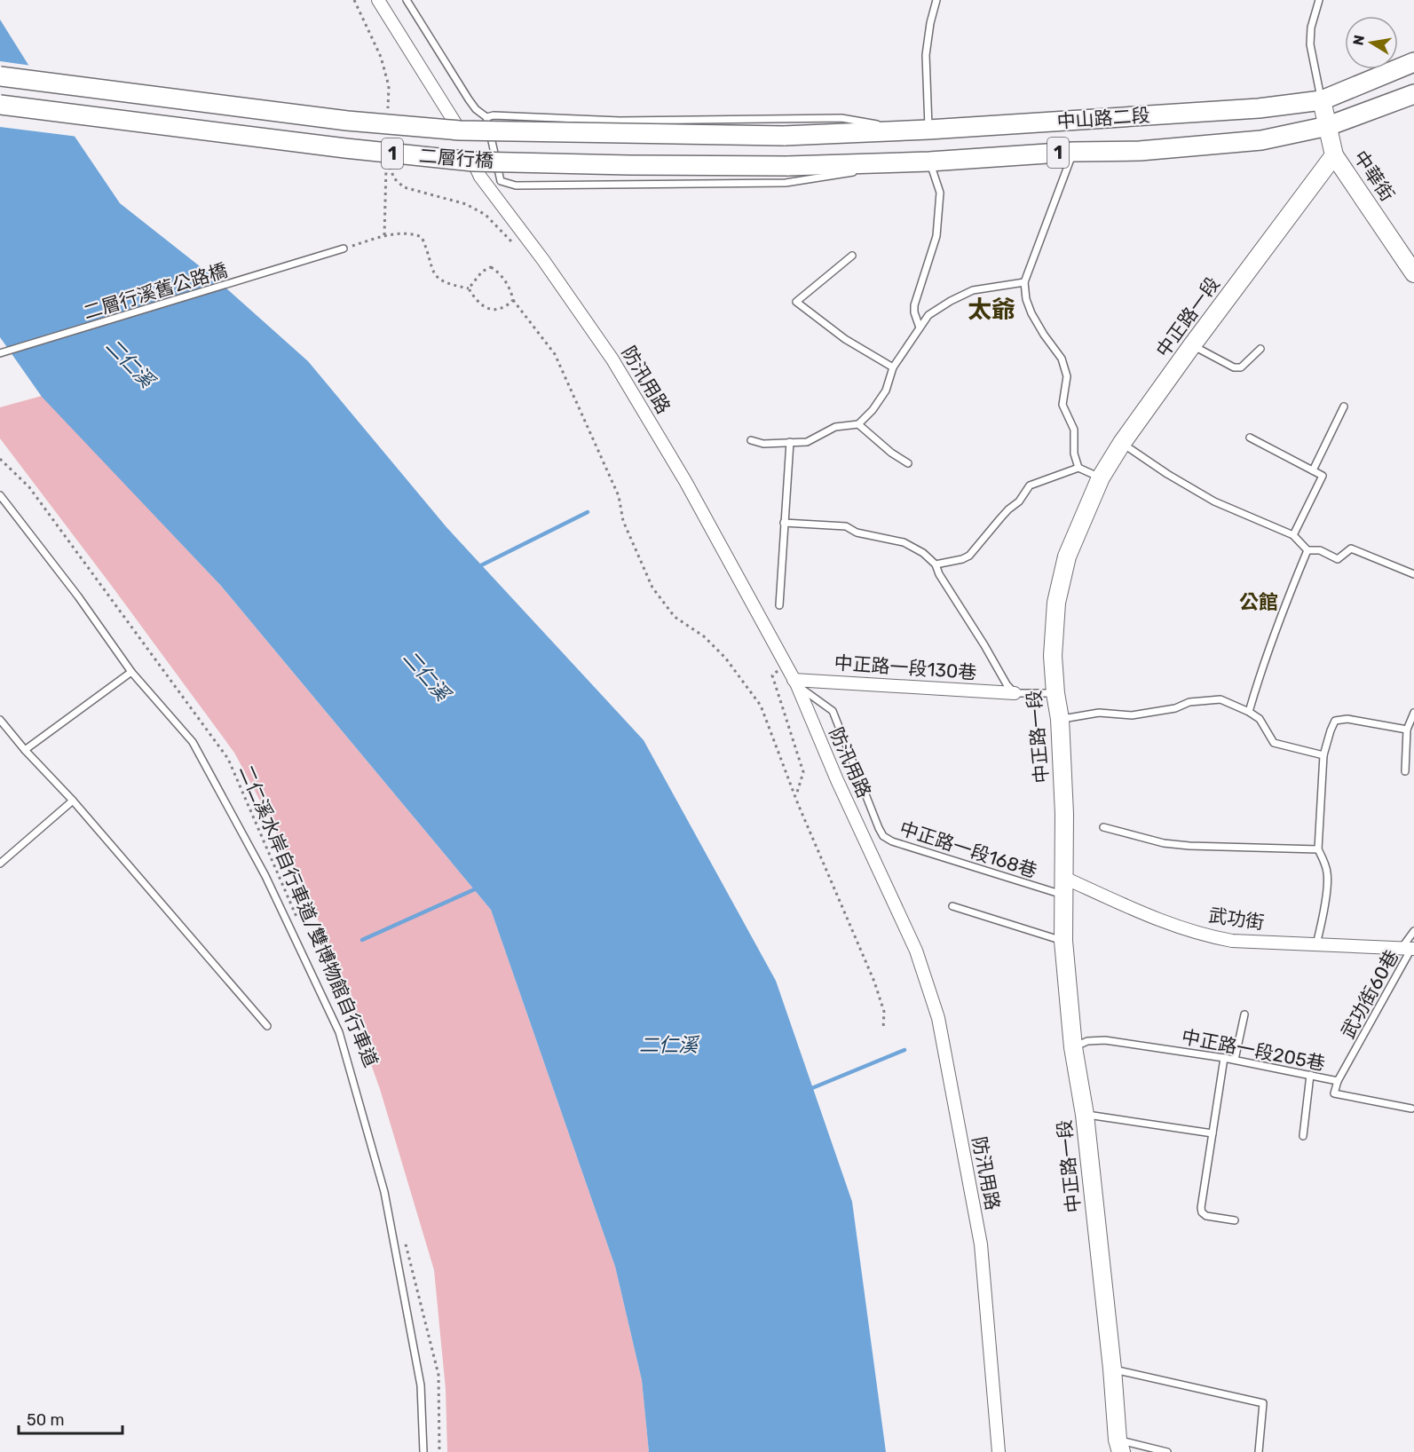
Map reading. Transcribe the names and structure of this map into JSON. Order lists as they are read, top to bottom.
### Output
{
  "streets": {
    "main road": ["中山路二段", "1", "二層行橋"],
    "street": [
      "中華街",
      "中正路一段",
      "防汛用路",
      "中正路一段130巷",
      "武功街"
    ],
    "lane": [
      "二層行溪舊公路橋",
      "中正路一段168巷",
      "武功街60巷",
      "中正路一段205巷"
    ],
    "path": ["二仁溪水岸自行車道/雙博物館自行車道"]
  },
  "crossings": [
    ["中山路二段", "二層行橋"],
    ["二層行橋", "防汛用路"],
    ["中華街", "中正路一段"],
    ["中正路一段", "中正路一段130巷"],
    ["中正路一段", "中正路一段168巷"],
    ["中正路一段", "武功街"],
    ["中正路一段", "中正路一段205巷"],
    ["防汛用路", "中正路一段130巷"],
    ["防汛用路", "中正路一段168巷"],
    ["中正路一段130巷", "中正路一段168巷"],
    ["中正路一段168巷", "武功街"],
    ["武功街", "武功街60巷"],
    ["武功街60巷", "中正路一段205巷"]
  ],
  "districts": ["太爺", "公館"],
  "water": ["二仁溪"],
  "scale_bar": "50 m",
  "north": "left"
}
